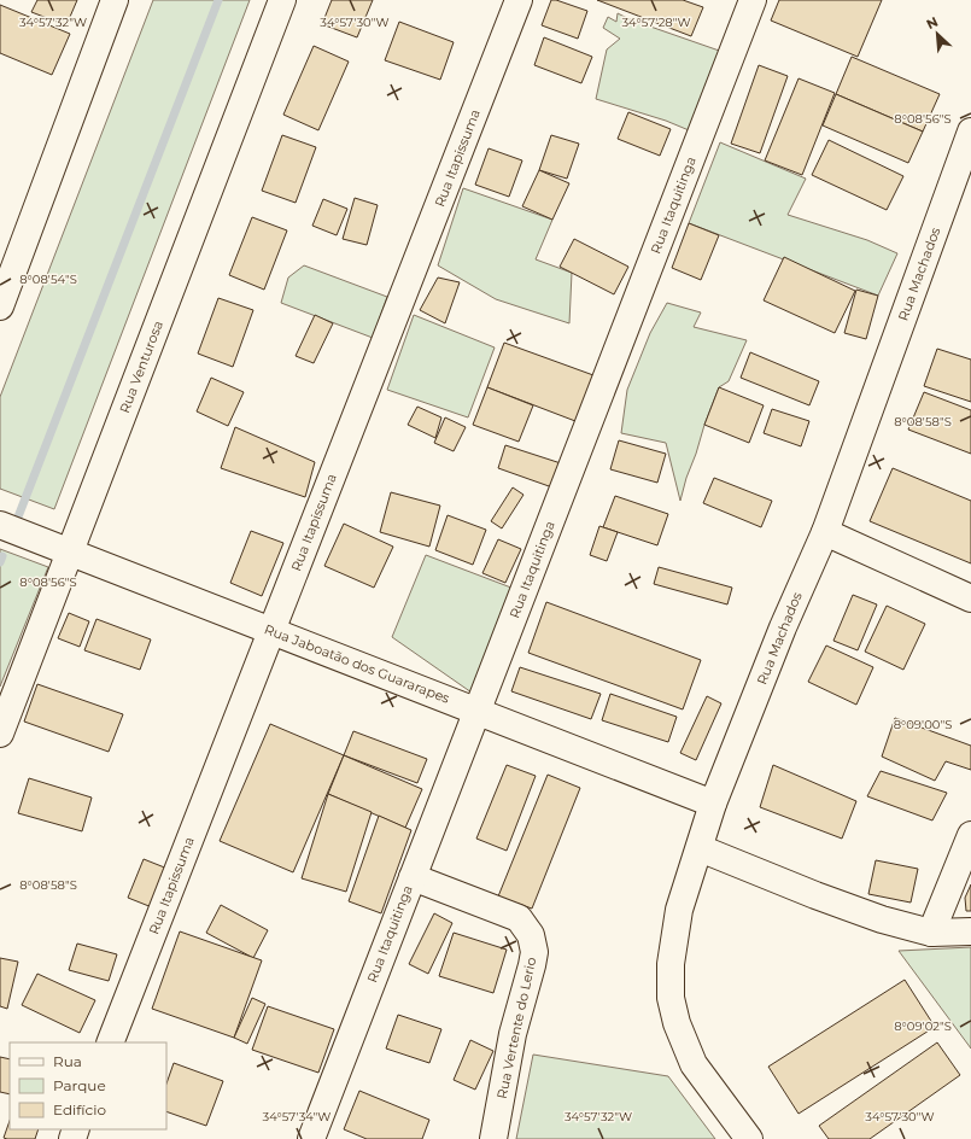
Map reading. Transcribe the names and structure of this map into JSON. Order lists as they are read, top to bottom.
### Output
{
  "streets": {
    "street": [
      "Rua Itapissuma",
      "Rua Itaquitinga",
      "Rua Machados",
      "Rua Venturosa",
      "Rua Jaboatão dos Guararapes",
      "Rua Vertente do Lerio"
    ]
  },
  "crossings": [
    ["Rua Itapissuma", "Rua Jaboatão dos Guararapes"],
    ["Rua Itaquitinga", "Rua Jaboatão dos Guararapes"],
    ["Rua Itaquitinga", "Rua Vertente do Lerio"],
    ["Rua Machados", "Rua Jaboatão dos Guararapes"],
    ["Rua Venturosa", "Rua Jaboatão dos Guararapes"]
  ],
  "legend": ["Rua", "Parque", "Edifício"],
  "north": "top left",
  "coordinates": [
    "34°57'32\"W",
    "34°57'30\"W",
    "34°57'28\"W",
    "8°08'56\"S",
    "8°08'54\"S",
    "8°08'58\"S",
    "8°09'00\"S",
    "8°09'02\"S",
    "34°57'34\"W"
  ]
}
